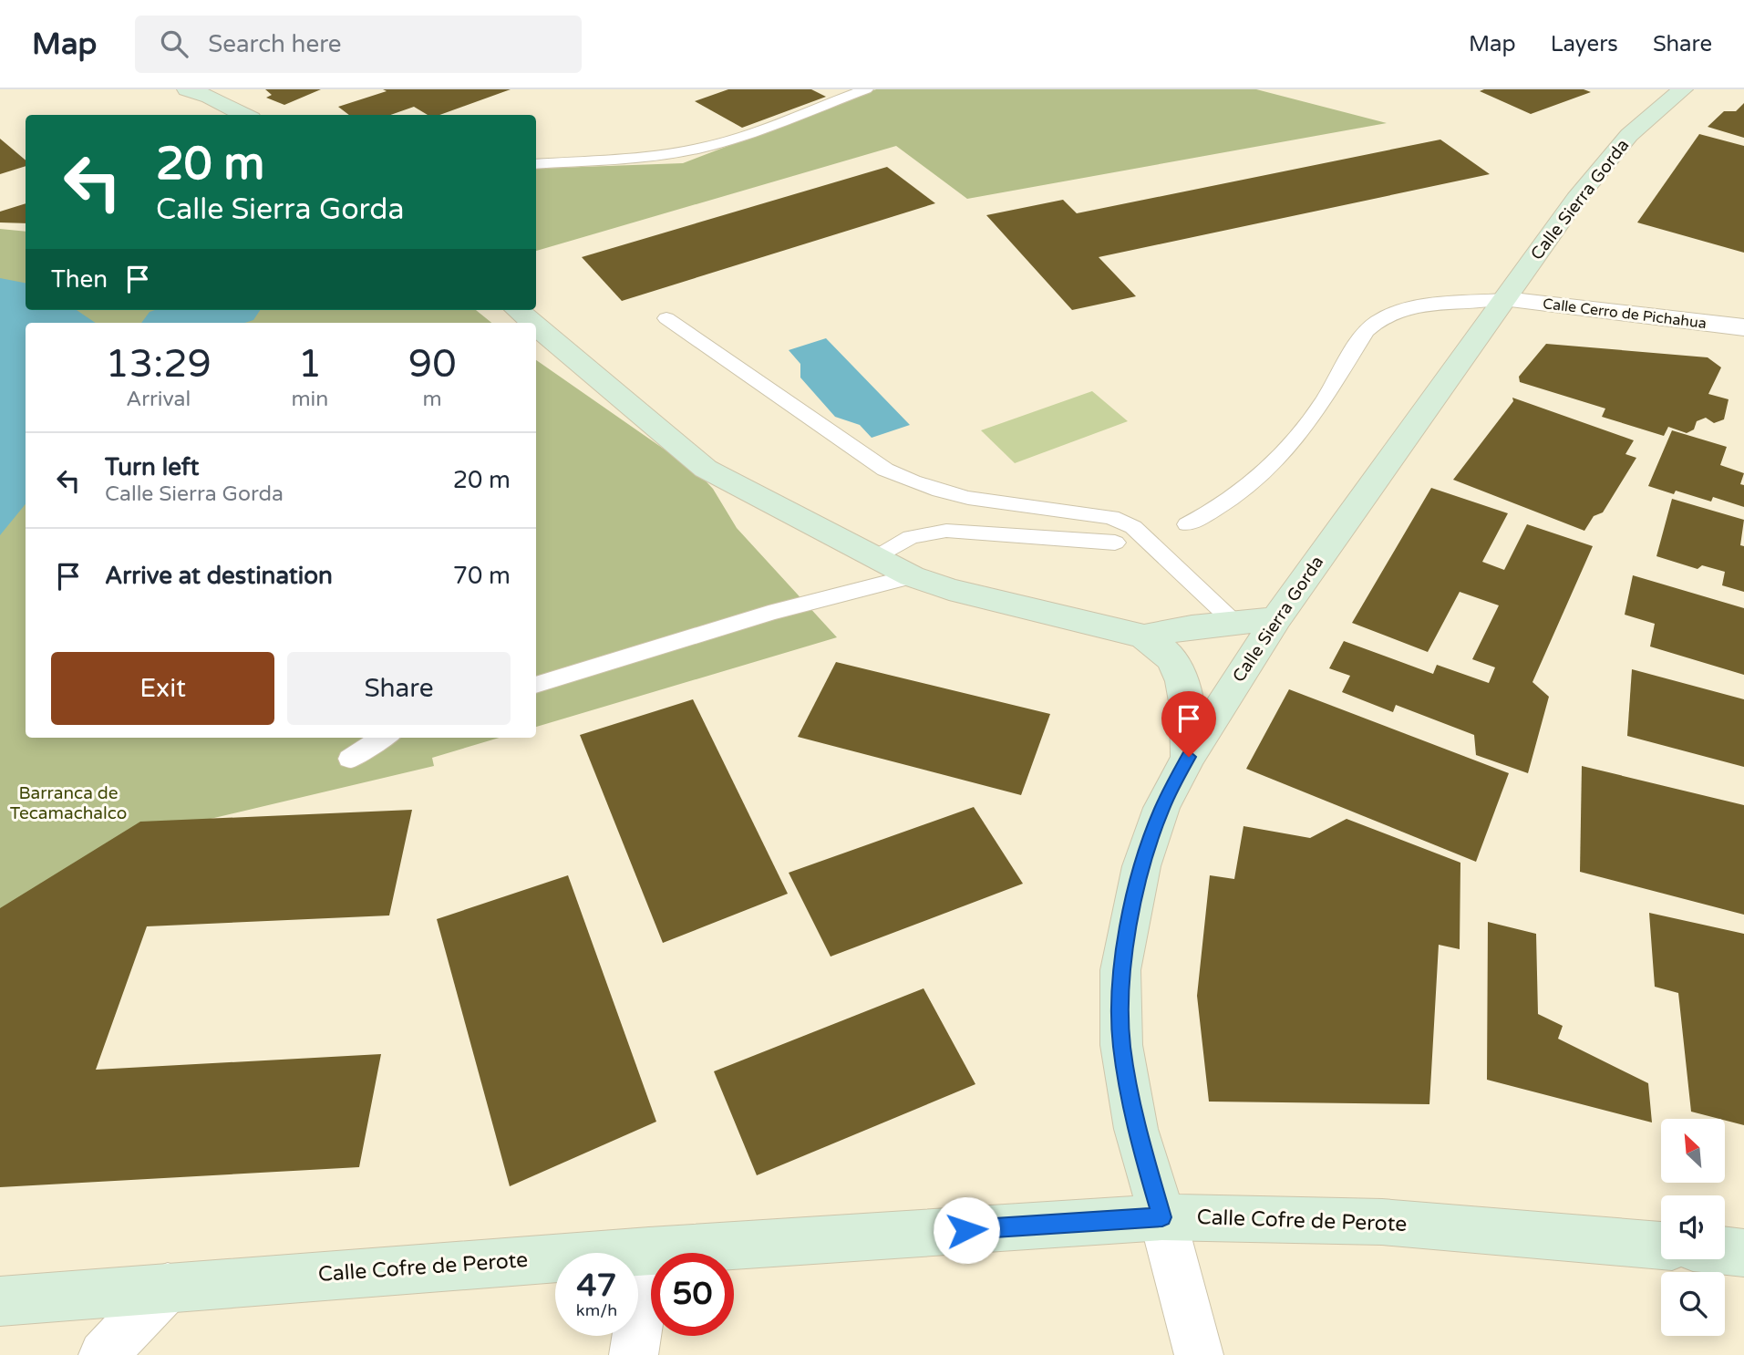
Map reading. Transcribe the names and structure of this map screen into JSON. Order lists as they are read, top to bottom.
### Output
{
  "streets": {
    "main road": ["Calle Sierra Gorda", "Calle Cofre de Perote"],
    "street": ["Calle Cerro de Pichahua"]
  },
  "crossings": [
    ["Calle Sierra Gorda", "Calle Cerro de Pichahua"],
    ["Calle Sierra Gorda", "Calle Cofre de Perote"]
  ],
  "parks": ["Barranca de Tecamachalco"],
  "north": "top left",
  "page": {
    "header": "Map",
    "search": "Search here",
    "nav": ["Map", "Layers", "Share"],
    "turn": ["20 m", "Calle Sierra Gorda"],
    "then": "Then",
    "eta": [
      "13:29",
      "Arrival",
      "1",
      "min",
      "90",
      "m"
    ],
    "list": [
      {
        "name": "Turn left",
        "note": "Calle Sierra Gorda",
        "value": "20 m"
      },
      {
        "name": "Arrive at destination",
        "value": "70 m"
      }
    ],
    "buttons": ["Exit", "Share"],
    "speed": "47 km/h",
    "limit": "50"
  }
}
